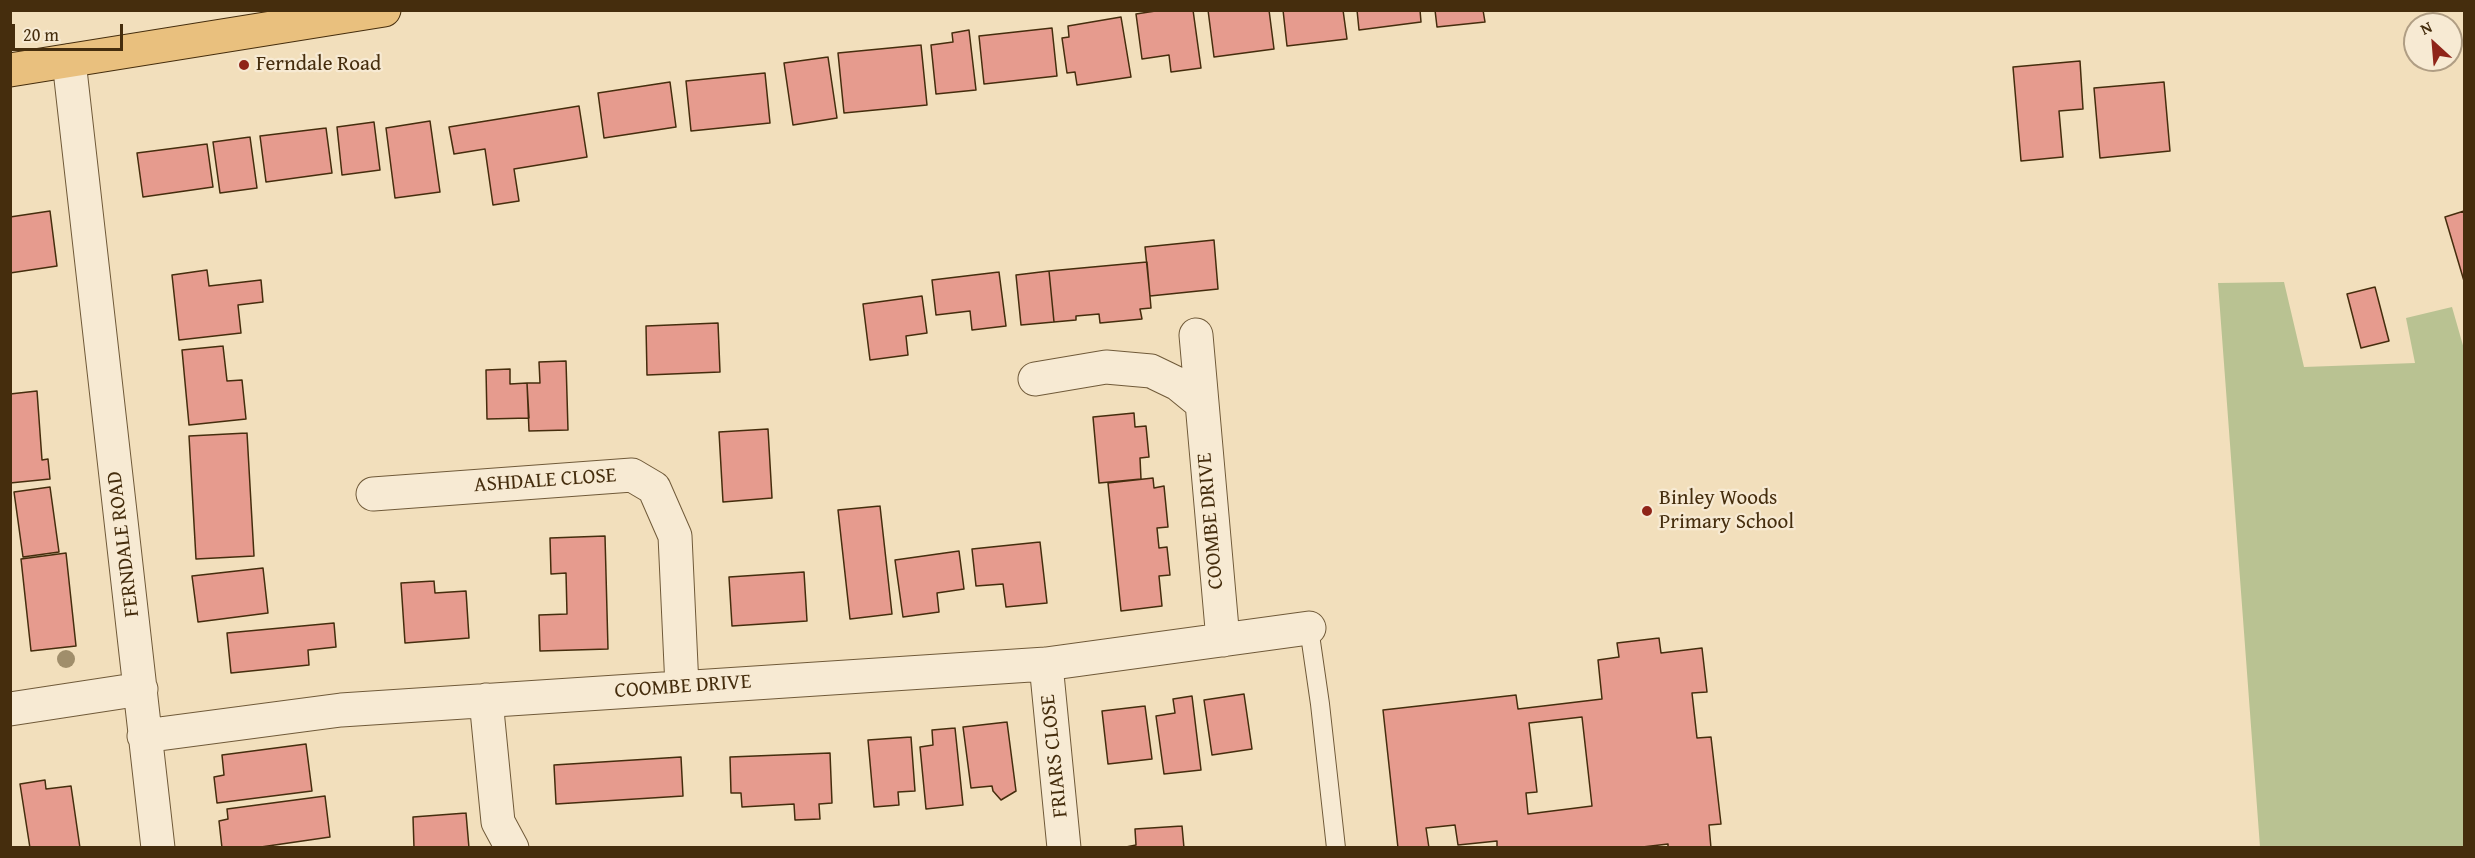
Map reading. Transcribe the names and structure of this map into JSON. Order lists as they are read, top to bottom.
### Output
{
  "streets": {
    "street": [
      "ASHDALE CLOSE",
      "COOMBE DRIVE",
      "FERNDALE ROAD",
      "FRIARS CLOSE"
    ]
  },
  "crossings": [
    ["ASHDALE CLOSE", "COOMBE DRIVE"],
    ["COOMBE DRIVE", "FERNDALE ROAD"],
    ["COOMBE DRIVE", "FRIARS CLOSE"]
  ],
  "places": ["Ferndale Road", "Binley Woods Primary School"],
  "scale_bar": "20 m",
  "north": "top left"
}
